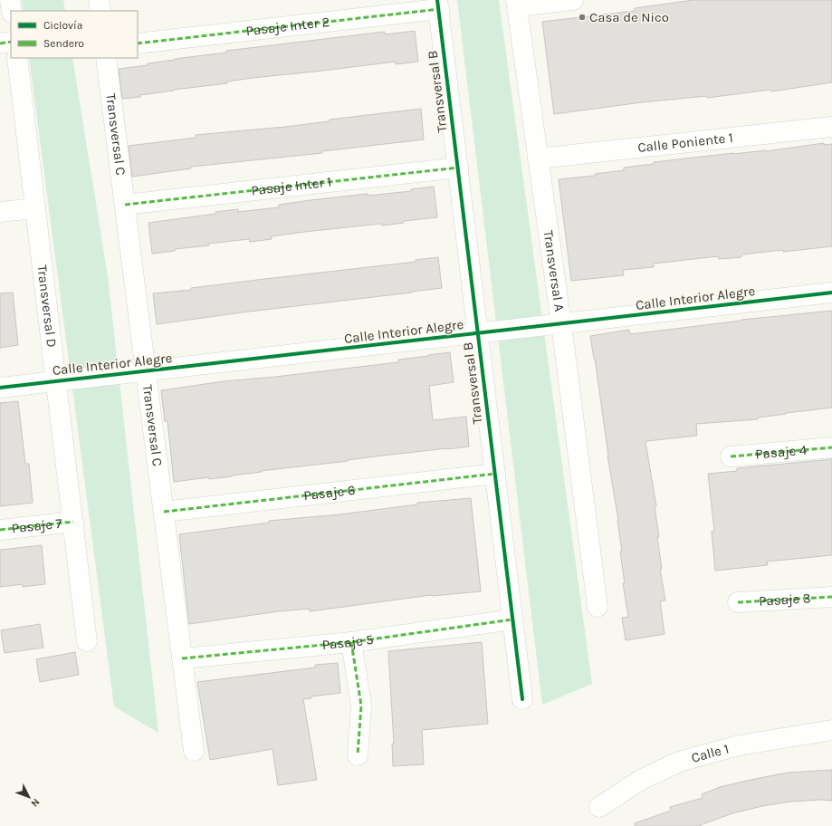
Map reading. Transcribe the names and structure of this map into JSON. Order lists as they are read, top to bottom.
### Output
{
  "streets": {
    "street": [
      "Pasaje Inter 2",
      "Transversal B",
      "Transversal C",
      "Calle Poniente 1",
      "Pasaje Inter 1",
      "Transversal A",
      "Calle Interior Alegre",
      "Transversal D",
      "Pasaje 4",
      "Pasaje 6",
      "Pasaje 7",
      "Pasaje 3",
      "Pasaje 5",
      "Calle 1"
    ]
  },
  "crossings": [
    ["Pasaje Inter 2", "Transversal B"],
    ["Transversal B", "Pasaje Inter 1"],
    ["Transversal B", "Calle Interior Alegre"],
    ["Transversal B", "Pasaje 6"],
    ["Transversal B", "Pasaje 5"],
    ["Transversal C", "Pasaje Inter 1"],
    ["Transversal C", "Calle Interior Alegre"],
    ["Transversal C", "Pasaje 6"],
    ["Transversal C", "Pasaje 5"],
    ["Calle Poniente 1", "Transversal A"],
    ["Transversal A", "Calle Interior Alegre"],
    ["Calle Interior Alegre", "Transversal D"],
    ["Transversal D", "Pasaje 7"]
  ],
  "places": ["Casa de Nico"],
  "legend": ["Ciclovía", "Sendero"],
  "north": "bottom right"
}
